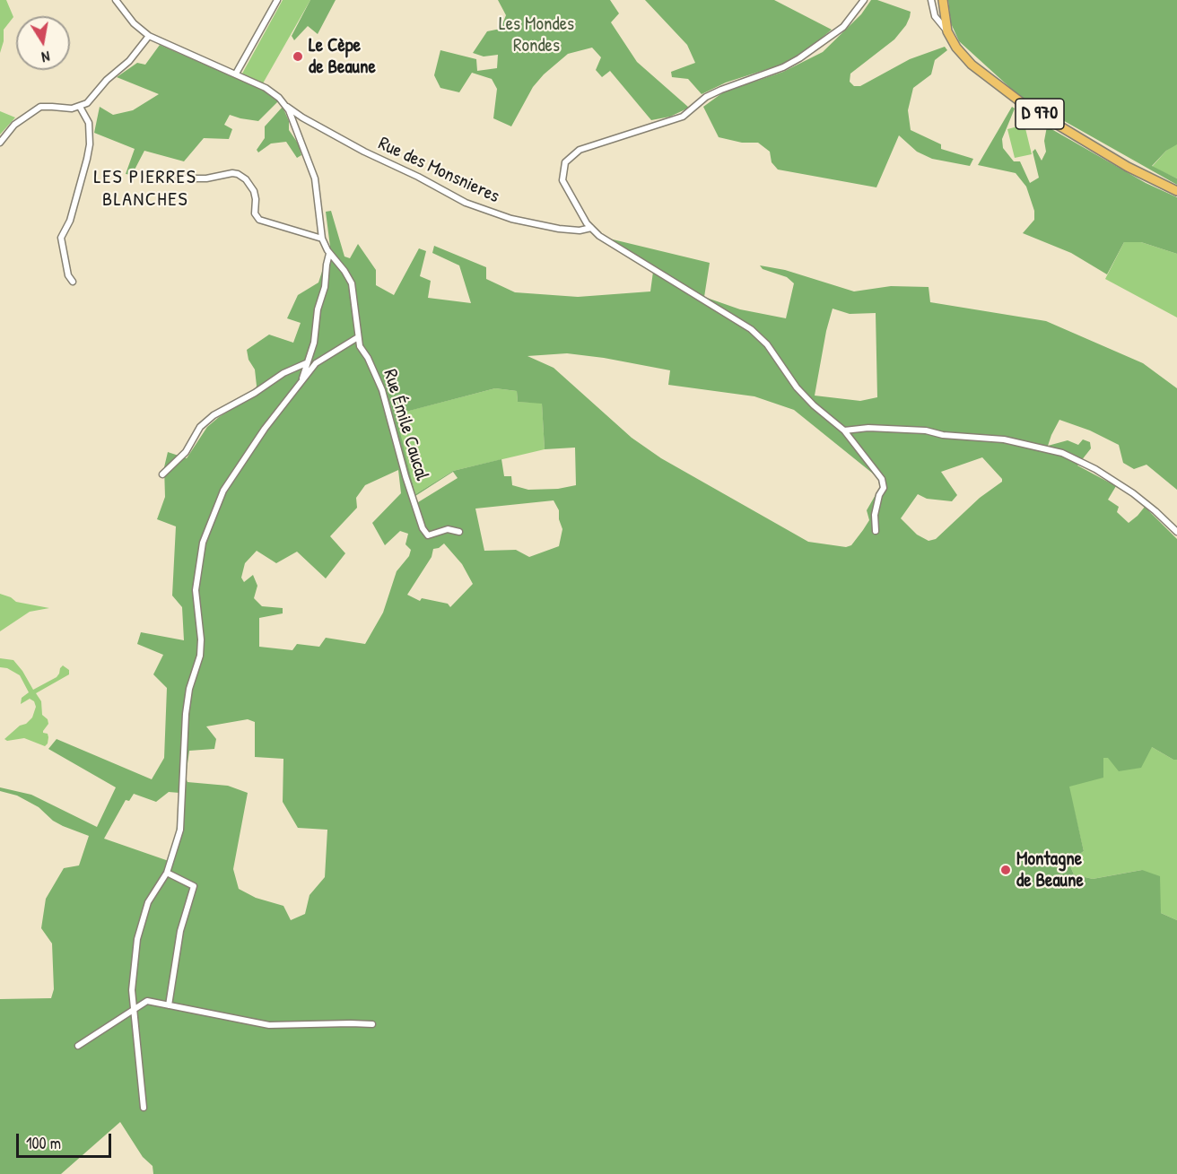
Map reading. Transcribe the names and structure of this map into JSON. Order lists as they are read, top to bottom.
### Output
{
  "streets": {
    "main road": ["D 970"],
    "street": ["Rue des Monsnieres", "Rue Émile Caucal"]
  },
  "districts": ["LES PIERRES BLANCHES"],
  "parks": ["Les Mondes Rondes"],
  "places": ["Le Cèpe de Beaune", "Montagne de Beaune"],
  "scale_bar": "100 m",
  "north": "bottom"
}
